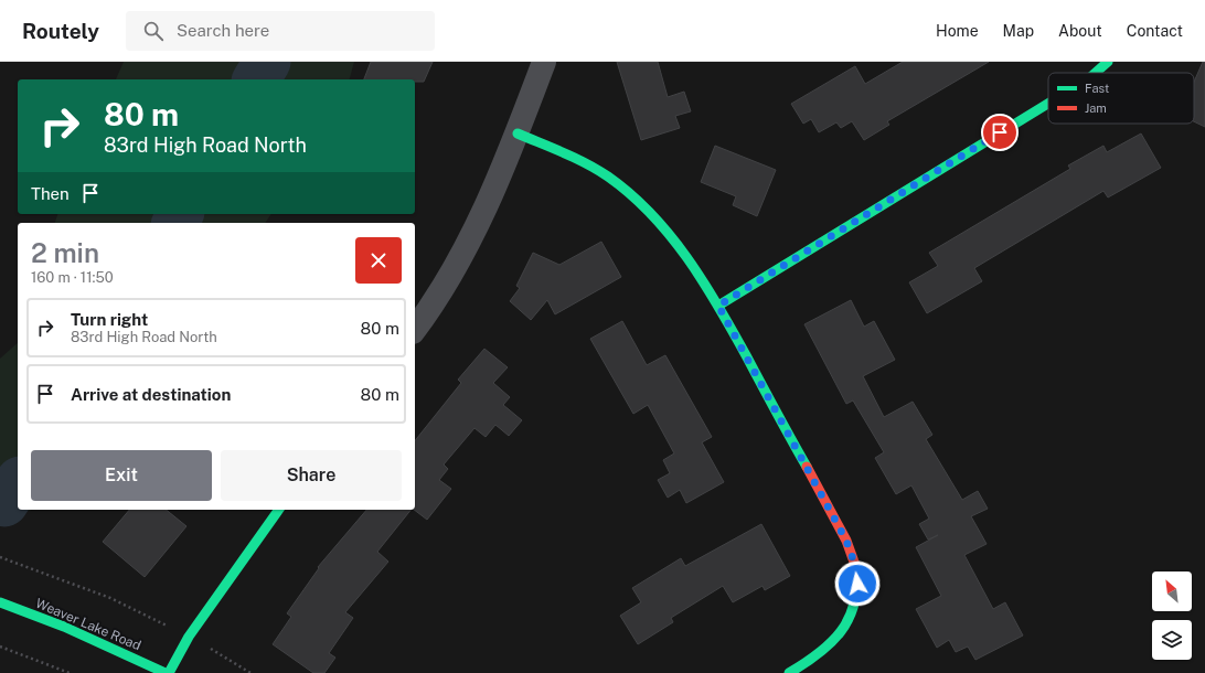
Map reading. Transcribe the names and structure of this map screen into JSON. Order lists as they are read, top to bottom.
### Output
{
  "streets": {
    "street": ["Weaver Lake Road"]
  },
  "legend": ["Fast", "Jam"],
  "north": "top left",
  "page": {
    "header": "Routely",
    "search": "Search here",
    "nav": [
      "Home",
      "Map",
      "About",
      "Contact"
    ],
    "turn": ["80 m", "83rd High Road North"],
    "then": "Then",
    "heading": ["2 min", "160 m · 11:50"],
    "list": [
      {
        "name": "Turn right",
        "note": "83rd High Road North",
        "value": "80 m"
      },
      {
        "name": "Arrive at destination",
        "value": "80 m"
      }
    ],
    "buttons": ["Exit", "Share"]
  }
}
